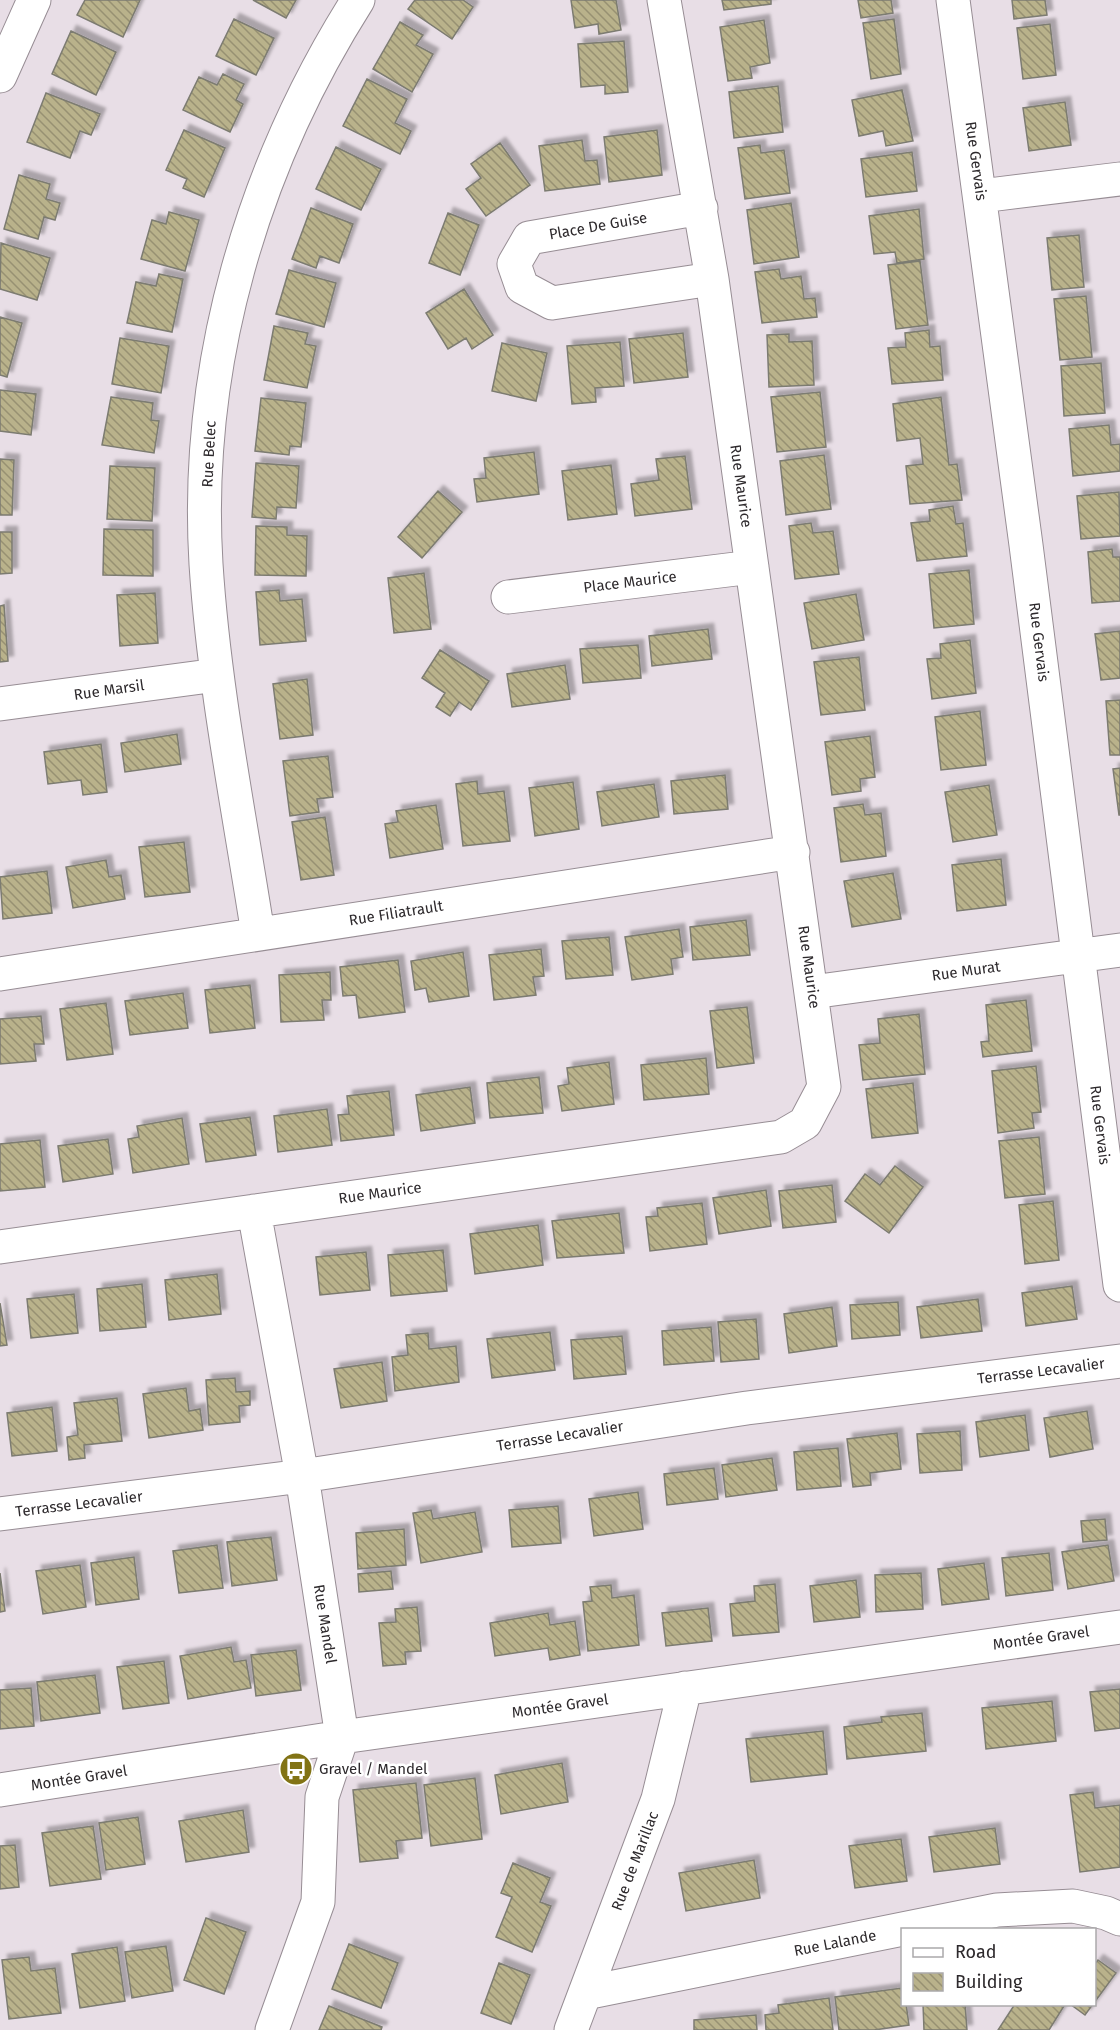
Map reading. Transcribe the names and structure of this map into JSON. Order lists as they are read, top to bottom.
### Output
{
  "streets": {
    "street": [
      "Rue Gervais",
      "Place De Guise",
      "Rue Belec",
      "Rue Maurice",
      "Place Maurice",
      "Rue Marsil",
      "Rue Filiatrault",
      "Rue Murat",
      "Terrasse Lecavalier",
      "Rue Mandel",
      "Montée Gravel",
      "Rue de Marillac",
      "Rue Lalande"
    ]
  },
  "crossings": [
    ["Rue Gervais", "Rue Murat"],
    ["Place De Guise", "Rue Maurice"],
    ["Rue Belec", "Rue Marsil"],
    ["Rue Belec", "Rue Filiatrault"],
    ["Rue Maurice", "Place Maurice"],
    ["Rue Maurice", "Rue Filiatrault"],
    ["Rue Maurice", "Rue Murat"],
    ["Rue Maurice", "Rue Mandel"],
    ["Terrasse Lecavalier", "Rue Mandel"],
    ["Rue Mandel", "Montée Gravel"],
    ["Montée Gravel", "Rue de Marillac"],
    ["Rue de Marillac", "Rue Lalande"]
  ],
  "places": {
    "bus stop": ["Gravel / Mandel"]
  },
  "legend": ["Road", "Building"]
}
